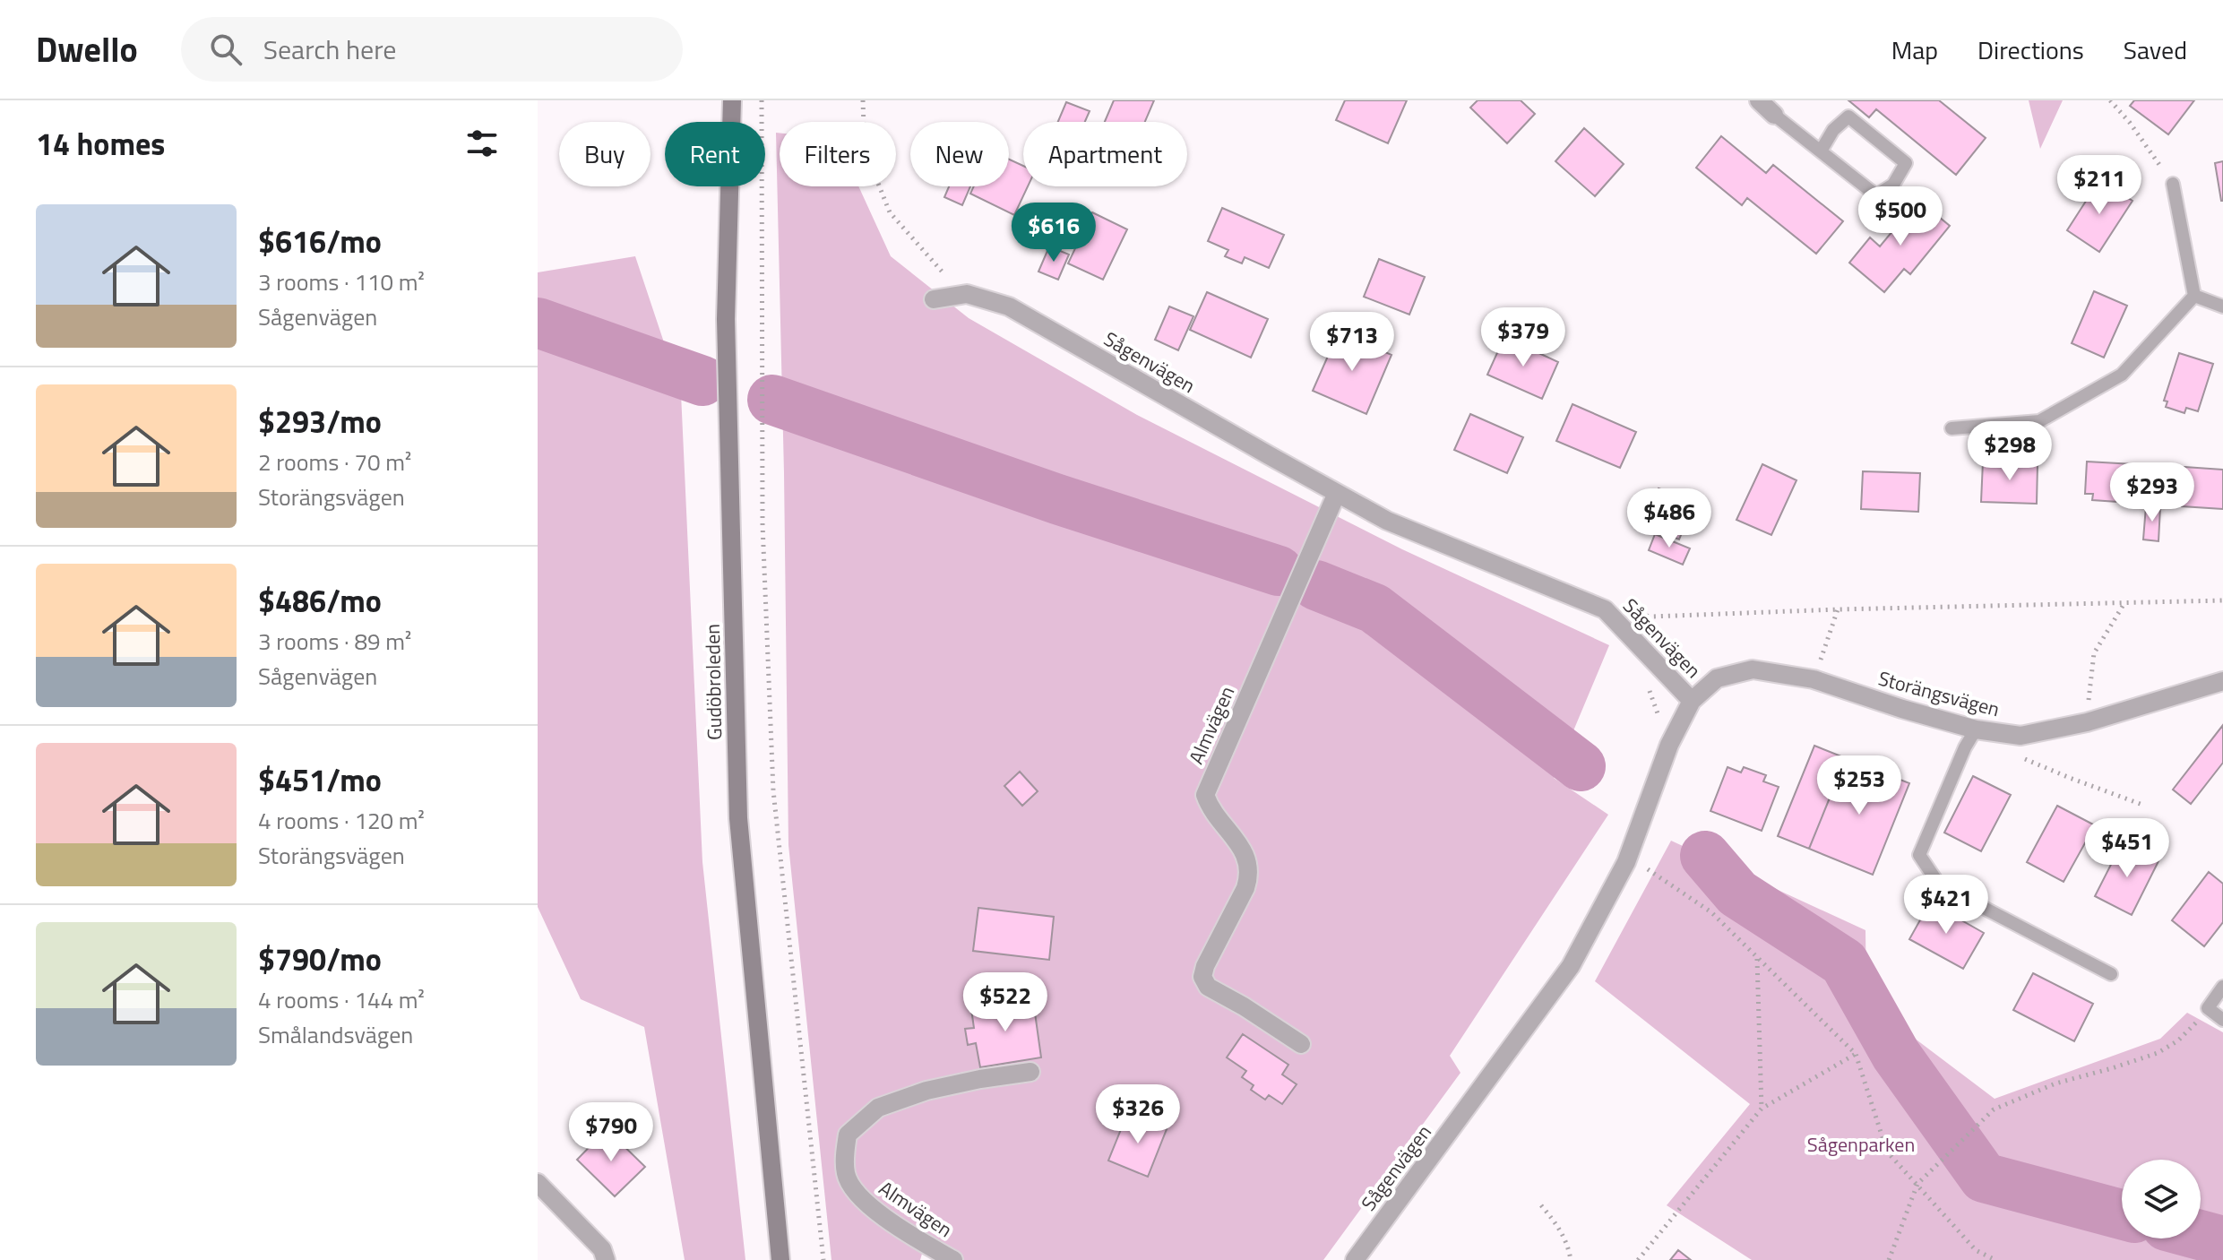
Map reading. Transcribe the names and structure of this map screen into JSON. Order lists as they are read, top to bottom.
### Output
{
  "streets": {
    "main road": ["Gudöbroleden"],
    "street": ["Sågenvägen", "Storängsvägen", "Almvägen"]
  },
  "crossings": [
    ["Sågenvägen", "Storängsvägen"],
    ["Sågenvägen", "Almvägen"]
  ],
  "parks": ["Sågenparken"],
  "page": {
    "header": "Dwello",
    "search": "Search here",
    "nav": ["Map", "Directions", "Saved"],
    "heading": "14 homes",
    "chip": [
      "Buy",
      "Rent",
      "Filters",
      "New",
      "Apartment"
    ],
    "price": [
      "$211",
      "$500",
      "$616",
      "$379",
      "$713",
      "$298",
      "$293",
      "$486",
      "$253",
      "$451",
      "$421",
      "$522",
      "$326",
      "$790"
    ],
    "list": [
      {
        "name": "$616/mo",
        "note": "3 rooms · 110 m² · Sågenvägen"
      },
      {
        "name": "$293/mo",
        "note": "2 rooms · 70 m² · Storängsvägen"
      },
      {
        "name": "$486/mo",
        "note": "3 rooms · 89 m² · Sågenvägen"
      },
      {
        "name": "$451/mo",
        "note": "4 rooms · 120 m² · Storängsvägen"
      },
      {
        "name": "$790/mo",
        "note": "4 rooms · 144 m² · Smålandsvägen"
      }
    ]
  }
}
